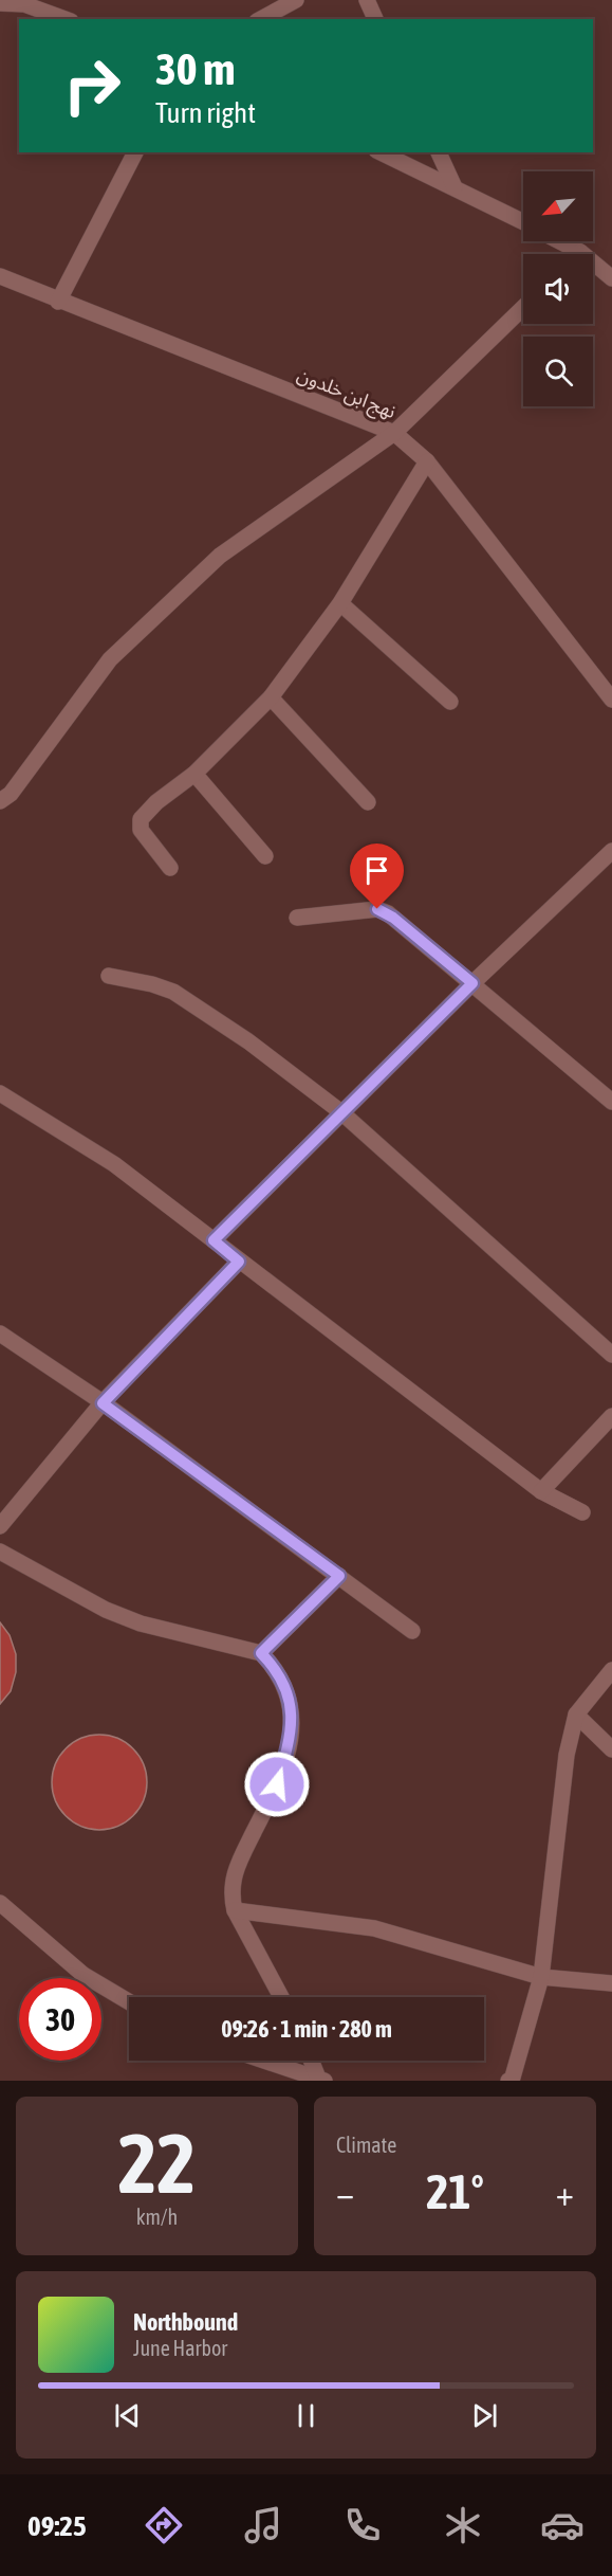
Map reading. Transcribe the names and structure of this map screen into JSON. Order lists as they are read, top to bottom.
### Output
{
  "streets": {
    "street": ["نهج ابن خلدون"]
  },
  "north": "bottom left",
  "page": {
    "turn": ["30 m", "Turn right"],
    "limit": "30",
    "trip": "09:26 · 1 min · 280 m",
    "tile": [
      ["22", "km/h"],
      "Climate"
    ],
    "heat": ["−", "21°", "+"],
    "song": ["Northbound", "June Harbor"],
    "tabs": "09:25"
  }
}
